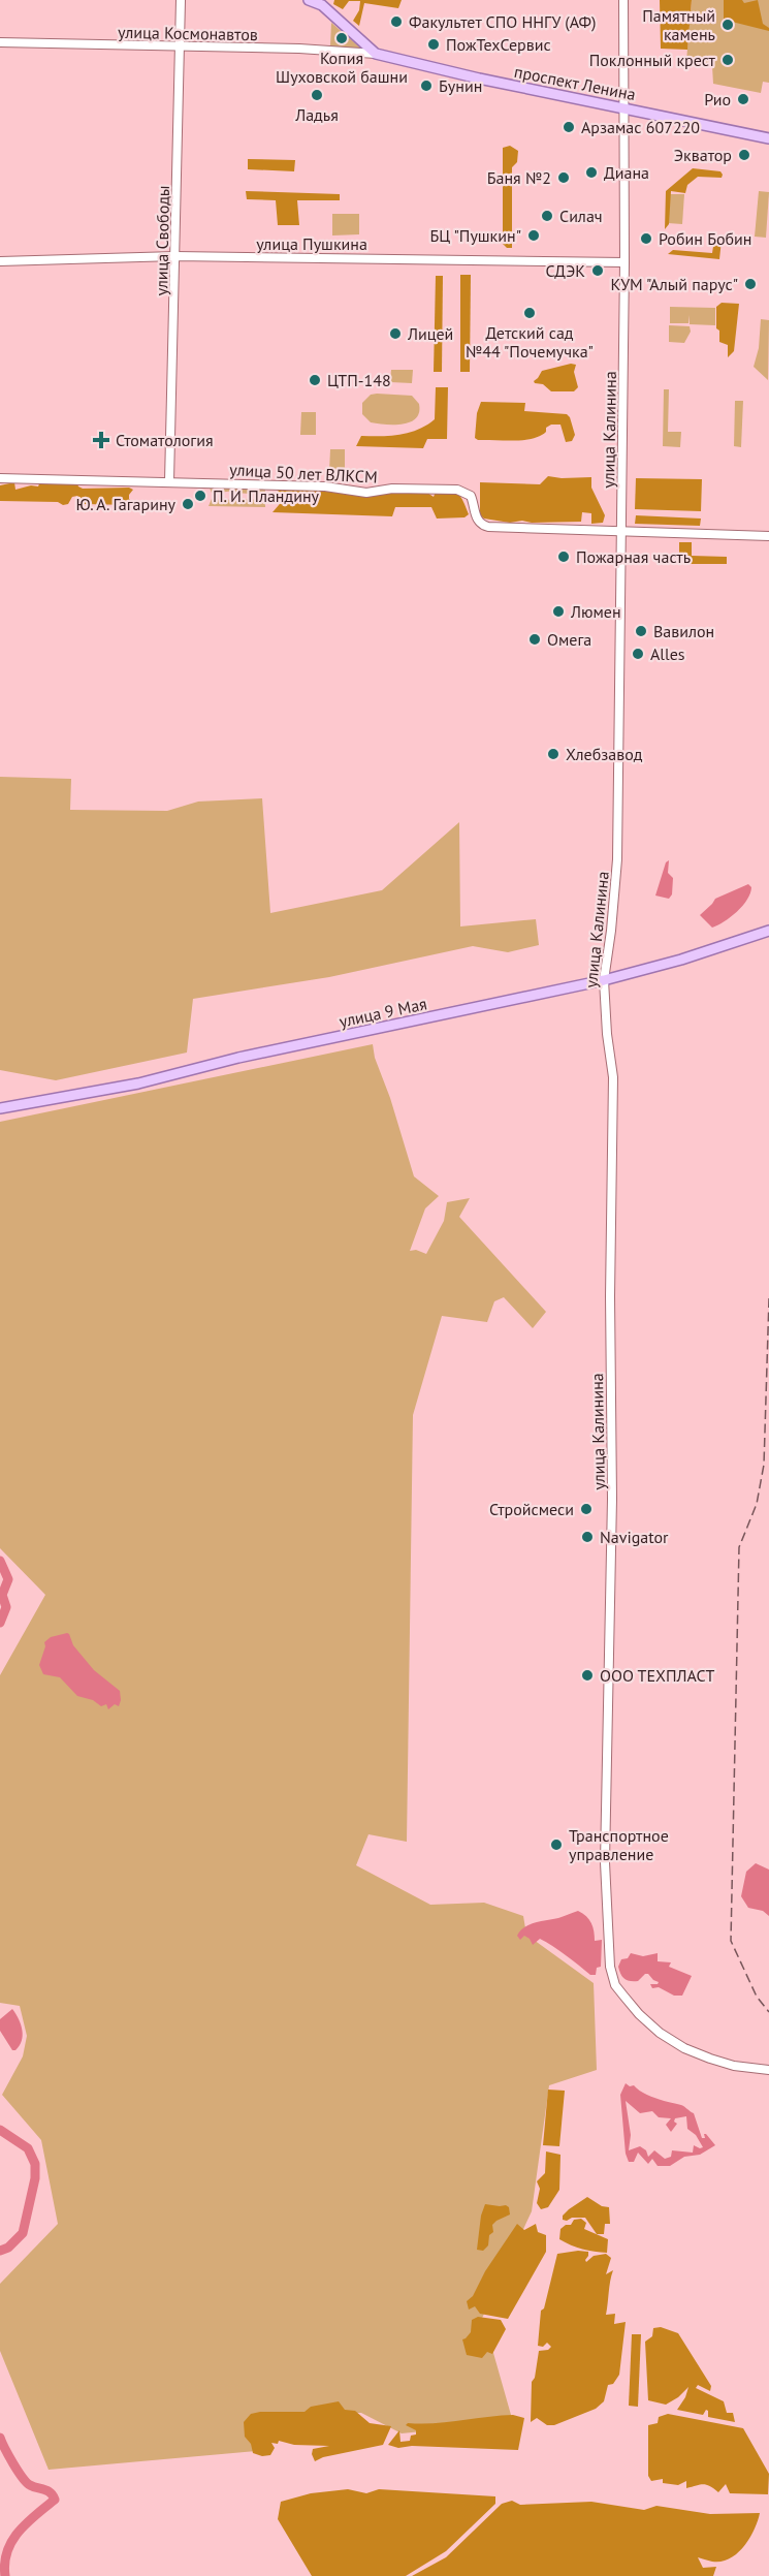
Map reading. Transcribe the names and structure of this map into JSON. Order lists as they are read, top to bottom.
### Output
{
  "streets": {
    "main road": ["проспект Ленина", "улица 9 Мая"],
    "street": [
      "улица Космонавтов",
      "улица Свободы",
      "улица Пушкина",
      "улица Калинина",
      "улица 50 лет ВЛКСМ"
    ]
  },
  "crossings": [
    ["улица Космонавтов", "проспект Ленина"],
    ["улица Космонавтов", "улица Свободы"],
    ["проспект Ленина", "улица Калинина"],
    ["улица Свободы", "улица Пушкина"],
    ["улица Свободы", "улица 50 лет ВЛКСМ"],
    ["улица Пушкина", "улица Калинина"],
    ["улица Калинина", "улица 50 лет ВЛКСМ"],
    ["улица Калинина", "улица 9 Мая"]
  ],
  "places": {
    "other": [
      "Факультет СПО ННГУ (АФ)",
      "Памятный камень",
      "Копия Шуховской башни",
      "ПожТехСервис",
      "Поклонный крест",
      "Бунин",
      "Ладья",
      "Рио",
      "Арзамас 607220",
      "Экватор",
      "Диана",
      "Баня №2",
      "Силач",
      "БЦ \"Пушкин\"",
      "Робин Бобин",
      "СДЭК",
      "КУМ \"Алый парус\"",
      "Детский сад №44 \"Почемучка\"",
      "Лицей",
      "ЦТП-148",
      "П. И. Пландину",
      "Ю. А. Гагарину",
      "Пожарная часть",
      "Люмен",
      "Вавилон",
      "Омега",
      "Alles",
      "Хлебзавод",
      "Стройсмеси",
      "Navigator",
      "ООО ТЕХПЛАСТ",
      "Транспортное управление"
    ],
    "health": ["Стоматология"]
  }
}
